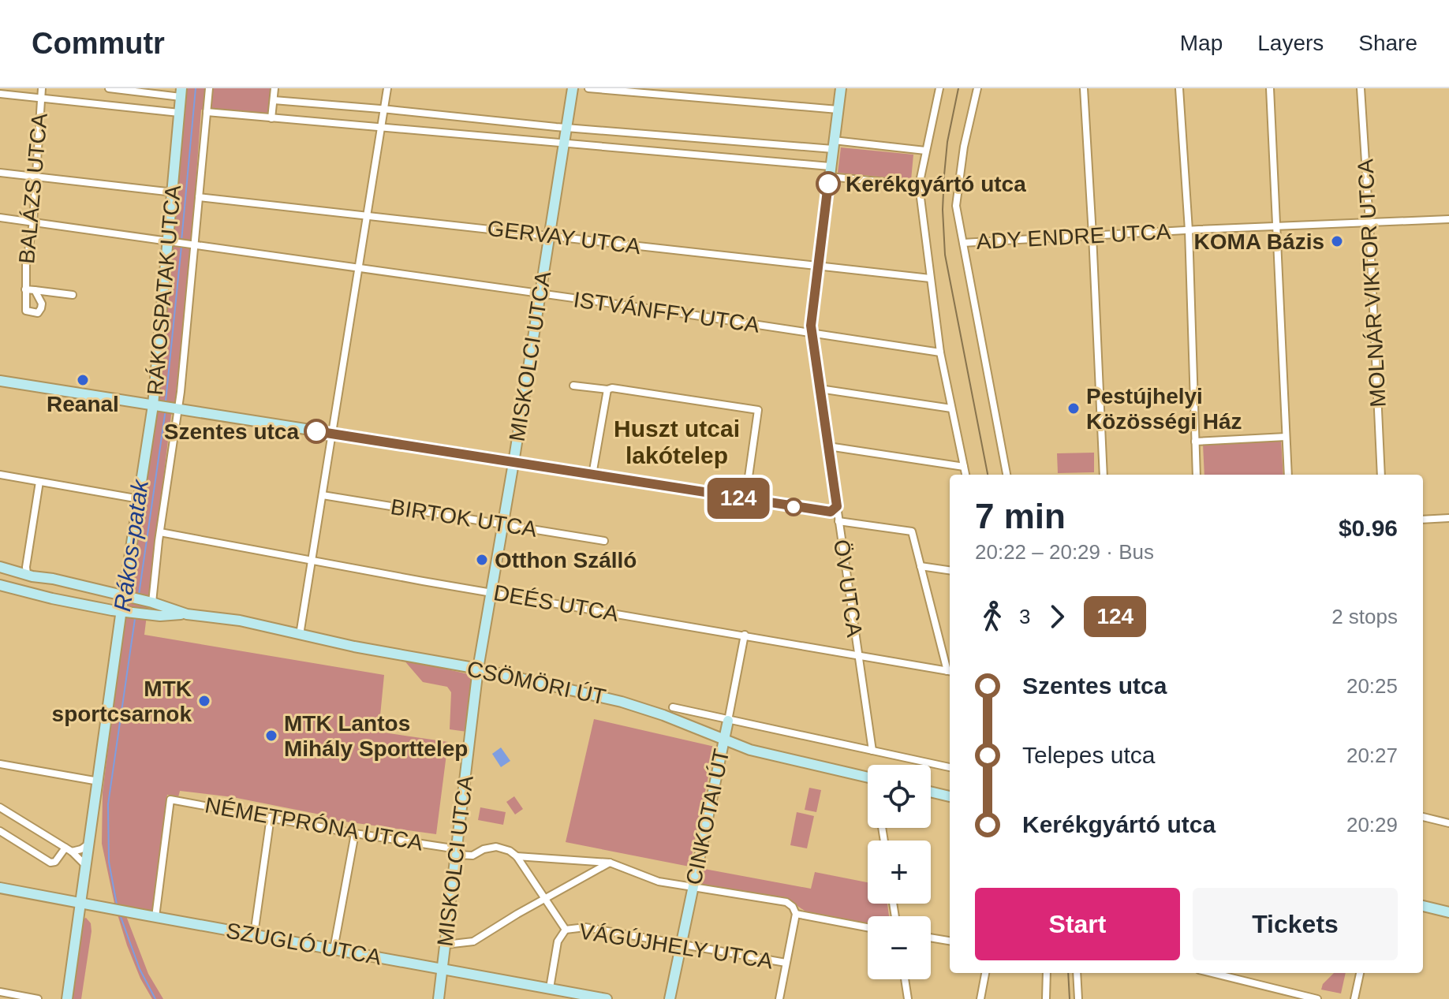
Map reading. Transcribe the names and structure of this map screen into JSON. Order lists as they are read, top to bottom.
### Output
{
  "streets": {
    "street": [
      "BALÁZS UTCA",
      "ADY ENDRE UTCA",
      "GERVAY UTCA",
      "MOLNÁR VIKTOR UTCA",
      "RÁKOSPATAK UTCA",
      "ISTVÁNFFY UTCA",
      "MISKOLCI UTCA",
      "BIRTOK UTCA",
      "ÖV UTCA",
      "DEÉS UTCA",
      "CSÖMÖRI ÚT",
      "CINKOTAI ÚT",
      "NÉMETPRÓNA UTCA",
      "SZUGLÓ UTCA",
      "VÁGÚJHELY UTCA"
    ]
  },
  "crossings": [
    ["BALÁZS UTCA", "ISTVÁNFFY UTCA"],
    ["ADY ENDRE UTCA", "MOLNÁR VIKTOR UTCA"],
    ["GERVAY UTCA", "RÁKOSPATAK UTCA"],
    ["GERVAY UTCA", "MISKOLCI UTCA"],
    ["GERVAY UTCA", "ÖV UTCA"],
    ["RÁKOSPATAK UTCA", "ISTVÁNFFY UTCA"],
    ["RÁKOSPATAK UTCA", "DEÉS UTCA"],
    ["RÁKOSPATAK UTCA", "CSÖMÖRI ÚT"],
    ["RÁKOSPATAK UTCA", "SZUGLÓ UTCA"],
    ["ISTVÁNFFY UTCA", "MISKOLCI UTCA"],
    ["ISTVÁNFFY UTCA", "ÖV UTCA"],
    ["MISKOLCI UTCA", "BIRTOK UTCA"],
    ["MISKOLCI UTCA", "DEÉS UTCA"],
    ["MISKOLCI UTCA", "CSÖMÖRI ÚT"],
    ["MISKOLCI UTCA", "NÉMETPRÓNA UTCA"],
    ["MISKOLCI UTCA", "SZUGLÓ UTCA"],
    ["ÖV UTCA", "DEÉS UTCA"],
    ["DEÉS UTCA", "CINKOTAI ÚT"],
    ["CSÖMÖRI ÚT", "CINKOTAI ÚT"],
    ["CINKOTAI ÚT", "VÁGÚJHELY UTCA"],
    ["NÉMETPRÓNA UTCA", "SZUGLÓ UTCA"]
  ],
  "districts": ["Huszt utcai lakótelep"],
  "water": ["Rákos-patak"],
  "places": [
    "Kerékgyártó utca",
    "KOMA Bázis",
    "Reanal",
    "Pestújhelyi Közösségi Ház",
    "Szentes utca",
    "Otthon Szálló",
    "MTK sportcsarnok",
    "MTK Lantos Mihály Sporttelep"
  ],
  "lines": ["bus line 124"],
  "page": {
    "header": "Commutr",
    "nav": ["Map", "Layers", "Share"],
    "on_map": "124",
    "heading": ["7 min", "20:22 – 20:29 · Bus", "$0.96"],
    "legs": ["3", "124", "2 stops"],
    "list": [
      {
        "name": "Szentes utca",
        "value": "20:25"
      },
      {
        "name": "Telepes utca",
        "value": "20:27"
      },
      {
        "name": "Kerékgyártó utca",
        "value": "20:29"
      }
    ],
    "map_buttons": ["+", "−"],
    "buttons": ["Start", "Tickets"]
  }
}
